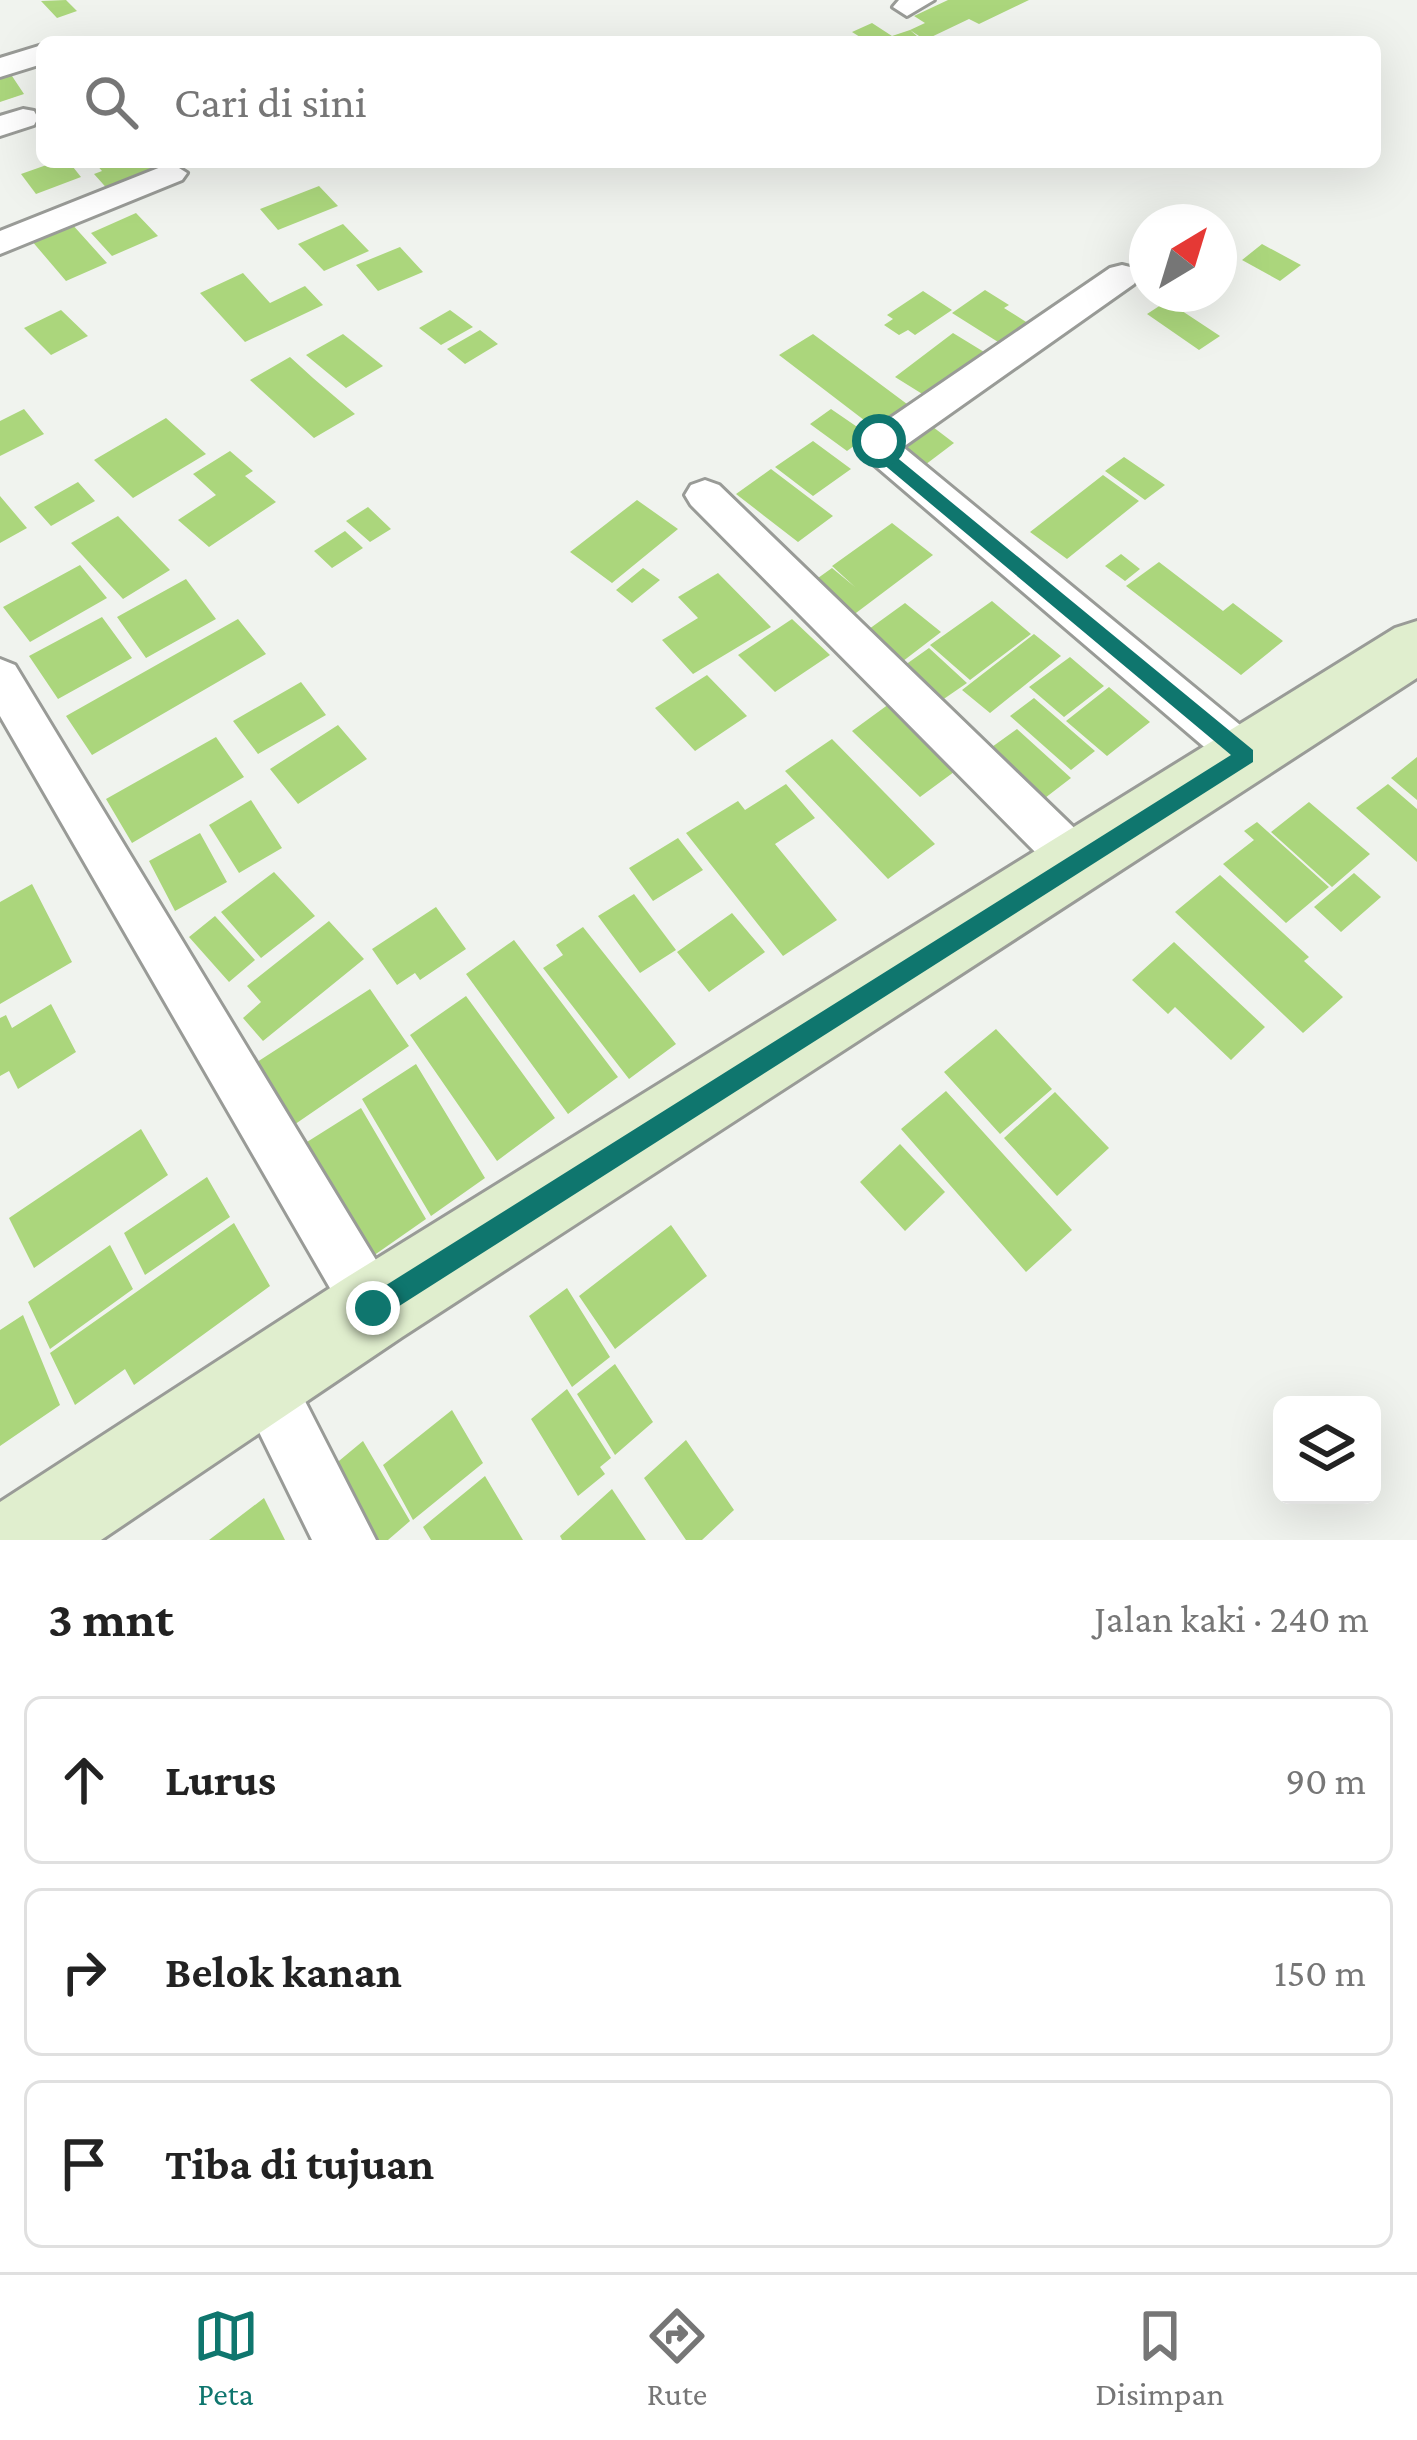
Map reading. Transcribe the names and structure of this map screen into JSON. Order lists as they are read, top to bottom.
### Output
{
  "north": "top right",
  "page": {
    "search": "Cari di sini",
    "heading": ["3 mnt", "Jalan kaki · 240 m"],
    "list": [
      ["Lurus", "90 m"],
      ["Belok kanan", "150 m"],
      "Tiba di tujuan"
    ],
    "nav": ["Peta", "Rute", "Disimpan"]
  }
}
